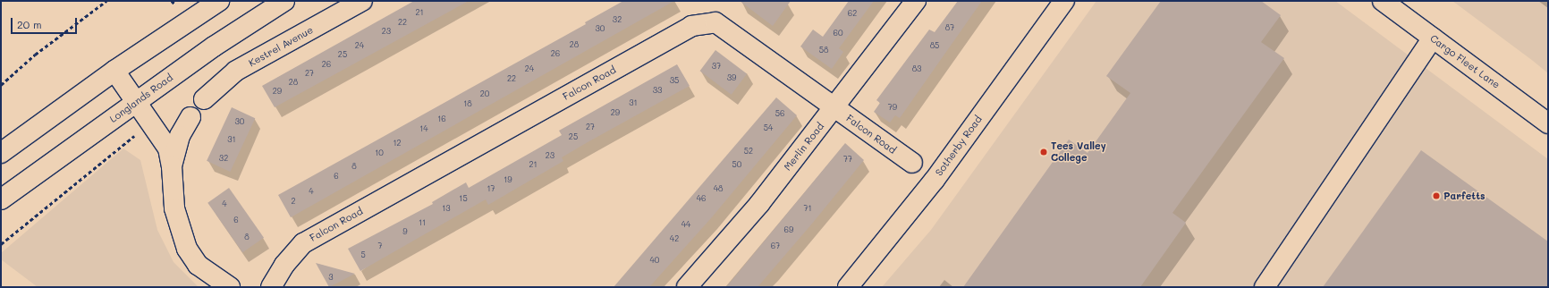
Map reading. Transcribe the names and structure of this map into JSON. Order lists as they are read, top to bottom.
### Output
{
  "streets": {
    "street": [
      "Kestrel Avenue",
      "Cargo Fleet Lane",
      "Falcon Road",
      "Longlands Road",
      "Sotherby Road",
      "Merlin Road"
    ]
  },
  "crossings": [
    ["Falcon Road", "Merlin Road"]
  ],
  "places": ["Tees Valley College", "Parfetts"],
  "house_numbers": [
    "21",
    "62",
    "32",
    "22",
    "87",
    "30",
    "23",
    "60",
    "28",
    "24",
    "85",
    "58",
    "26",
    "25",
    "26",
    "37",
    "24",
    "83",
    "27",
    "39",
    "22",
    "35",
    "28",
    "33",
    "29",
    "20",
    "31",
    "18",
    "79",
    "29",
    "56",
    "16",
    "30",
    "27",
    "54",
    "14",
    "25",
    "31",
    "12",
    "52",
    "10",
    "23",
    "32",
    "77",
    "21",
    "50",
    "8",
    "6",
    "19",
    "17",
    "48",
    "4",
    "15",
    "46",
    "2",
    "4",
    "13",
    "71",
    "6",
    "11",
    "44",
    "69",
    "9",
    "8",
    "42",
    "7",
    "67",
    "5",
    "40",
    "3"
  ],
  "scale_bar": "20 m"
}
